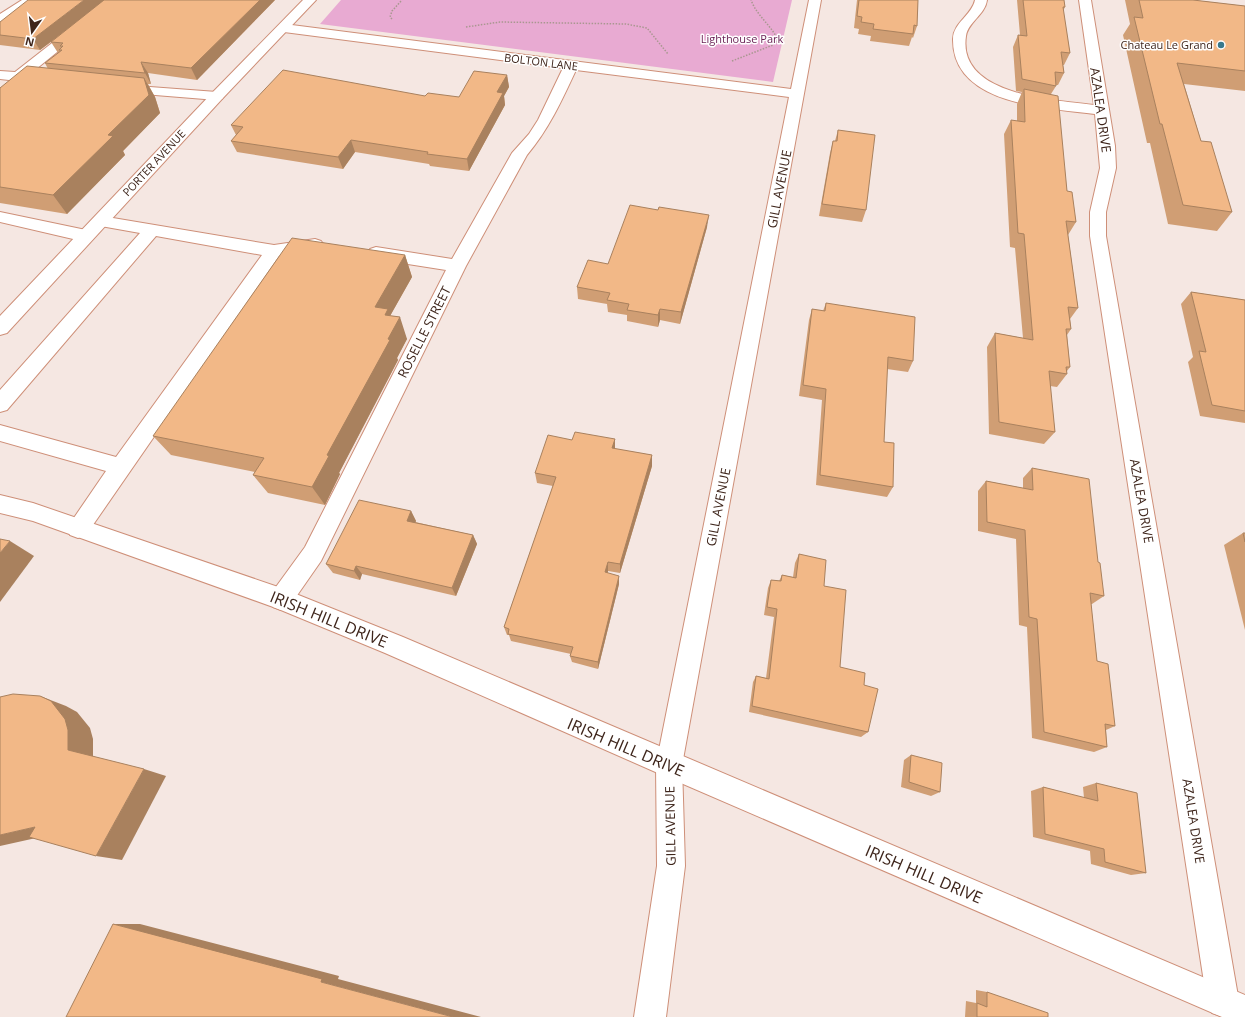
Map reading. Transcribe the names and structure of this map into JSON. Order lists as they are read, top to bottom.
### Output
{
  "streets": {
    "street": [
      "BOLTON LANE",
      "AZALEA DRIVE",
      "PORTER AVENUE",
      "GILL AVENUE",
      "ROSELLE STREET",
      "IRISH HILL DRIVE"
    ]
  },
  "crossings": [
    ["BOLTON LANE", "PORTER AVENUE"],
    ["BOLTON LANE", "GILL AVENUE"],
    ["BOLTON LANE", "ROSELLE STREET"],
    ["AZALEA DRIVE", "IRISH HILL DRIVE"],
    ["GILL AVENUE", "IRISH HILL DRIVE"],
    ["ROSELLE STREET", "IRISH HILL DRIVE"]
  ],
  "parks": ["Lighthouse Park"],
  "places": ["Chateau Le Grand"],
  "north": "bottom"
}
